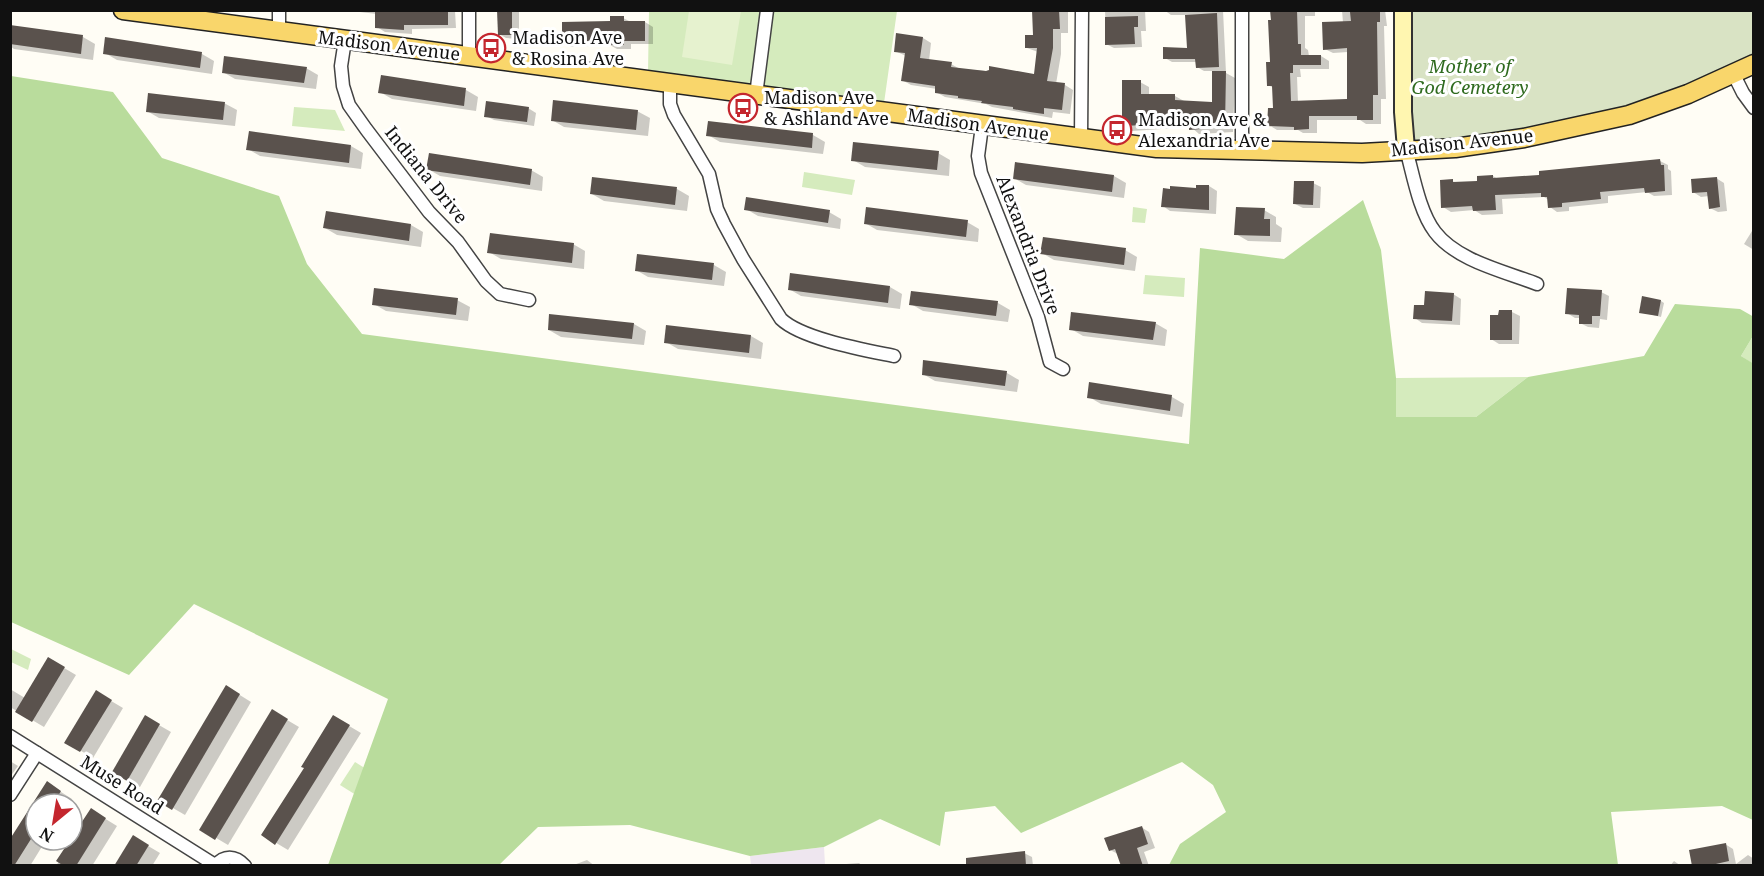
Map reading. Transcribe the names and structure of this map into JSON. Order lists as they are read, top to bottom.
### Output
{
  "streets": {
    "main road": ["Madison Avenue"],
    "street": ["Indiana Drive", "Alexandria Drive", "Muse Road"]
  },
  "crossings": [
    ["Madison Avenue", "Indiana Drive"],
    ["Madison Avenue", "Alexandria Drive"]
  ],
  "parks": ["Mother of God Cemetery"],
  "places": {
    "bus stop": ["Madison Ave & Rosina Ave", "Madison Ave & Ashland Ave", "Madison Ave & Alexandria Ave"]
  },
  "north": "bottom left"
}
